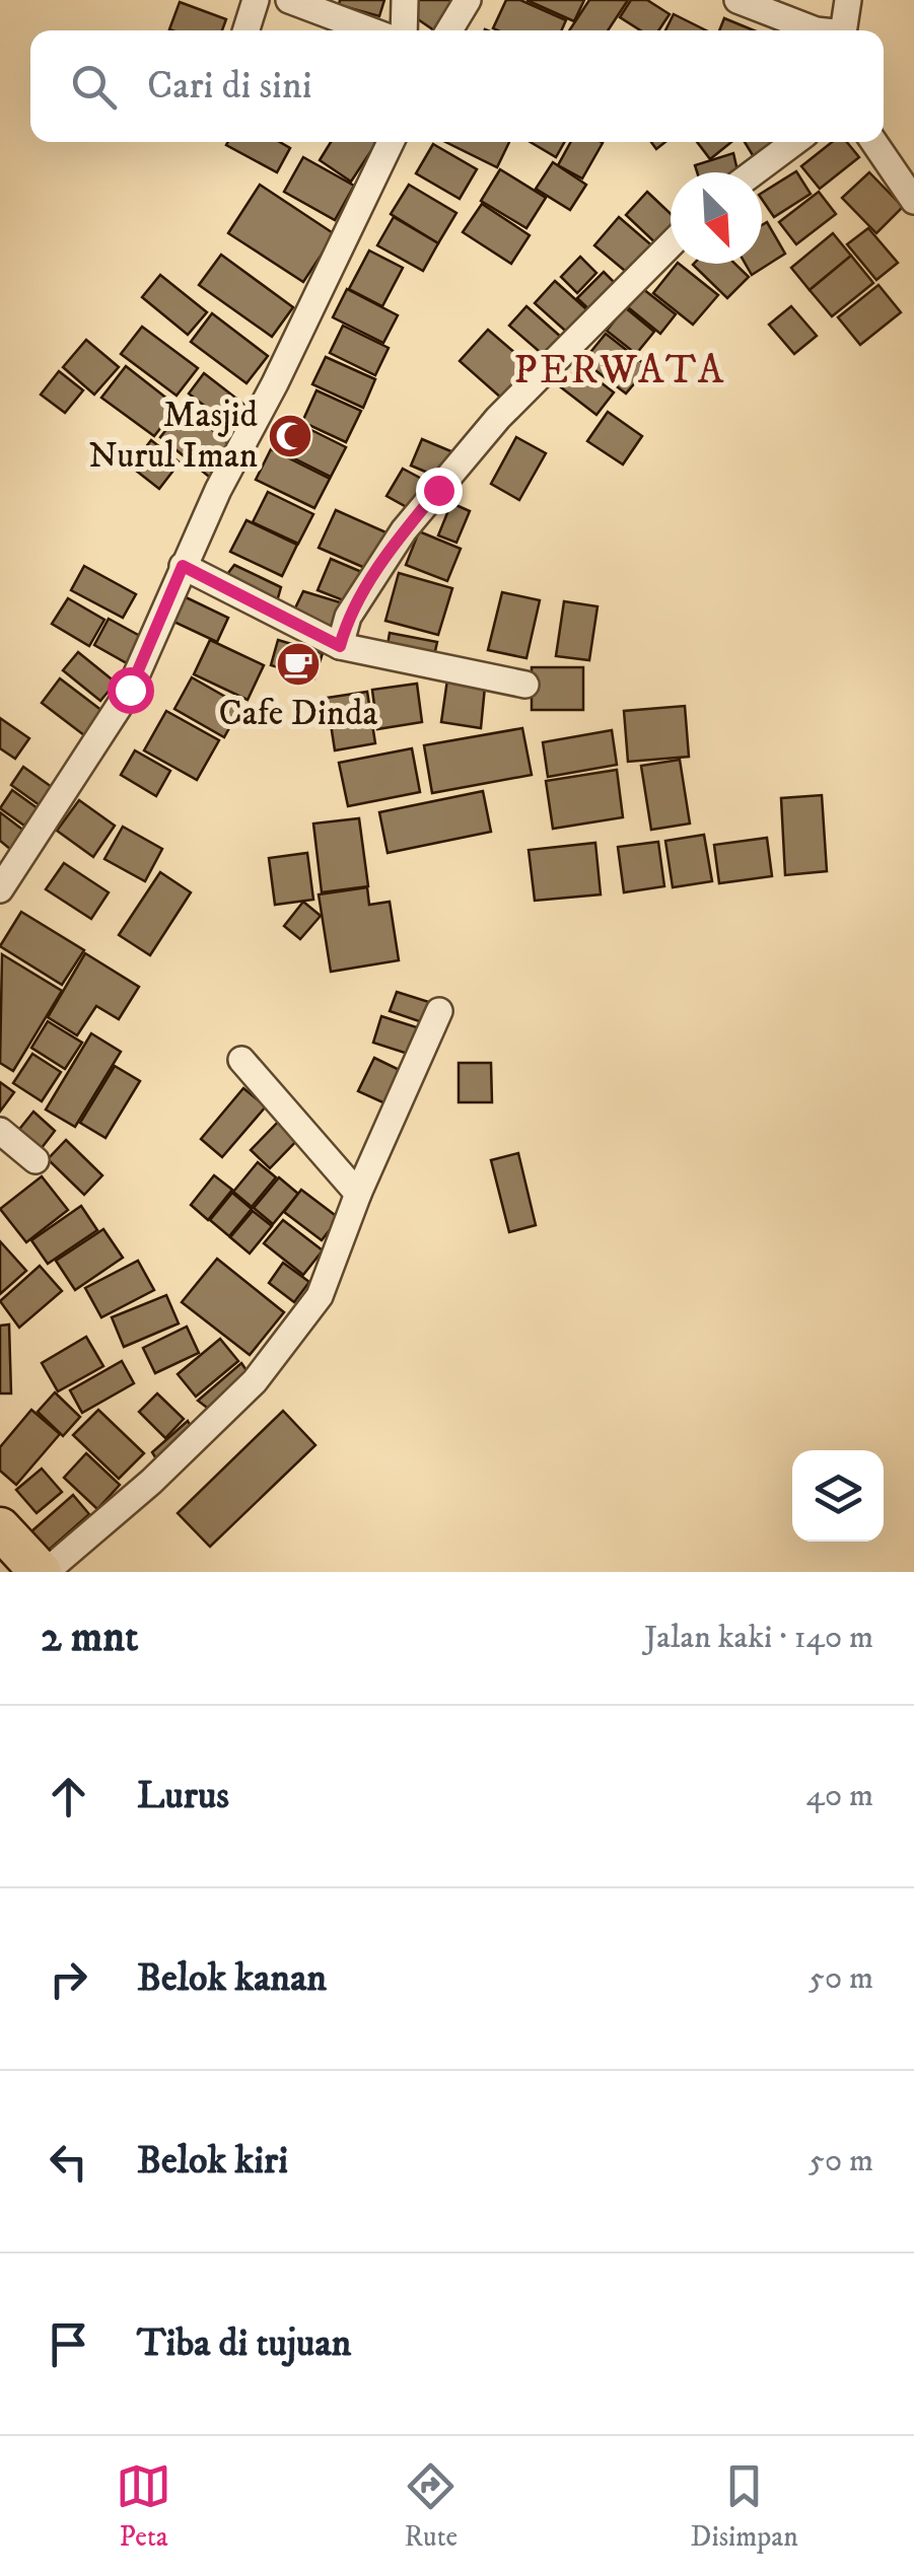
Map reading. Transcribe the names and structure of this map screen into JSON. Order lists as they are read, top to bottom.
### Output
{
  "districts": ["PERWATA"],
  "places": {
    "mosque": ["Masjid Nurul Iman"],
    "cafe": ["Cafe Dinda"]
  },
  "north": "bottom right",
  "page": {
    "search": "Cari di sini",
    "heading": ["2 mnt", "Jalan kaki · 140 m"],
    "list": [
      ["Lurus", "40 m"],
      ["Belok kanan", "50 m"],
      ["Belok kiri", "50 m"],
      "Tiba di tujuan"
    ],
    "nav": ["Peta", "Rute", "Disimpan"]
  }
}
